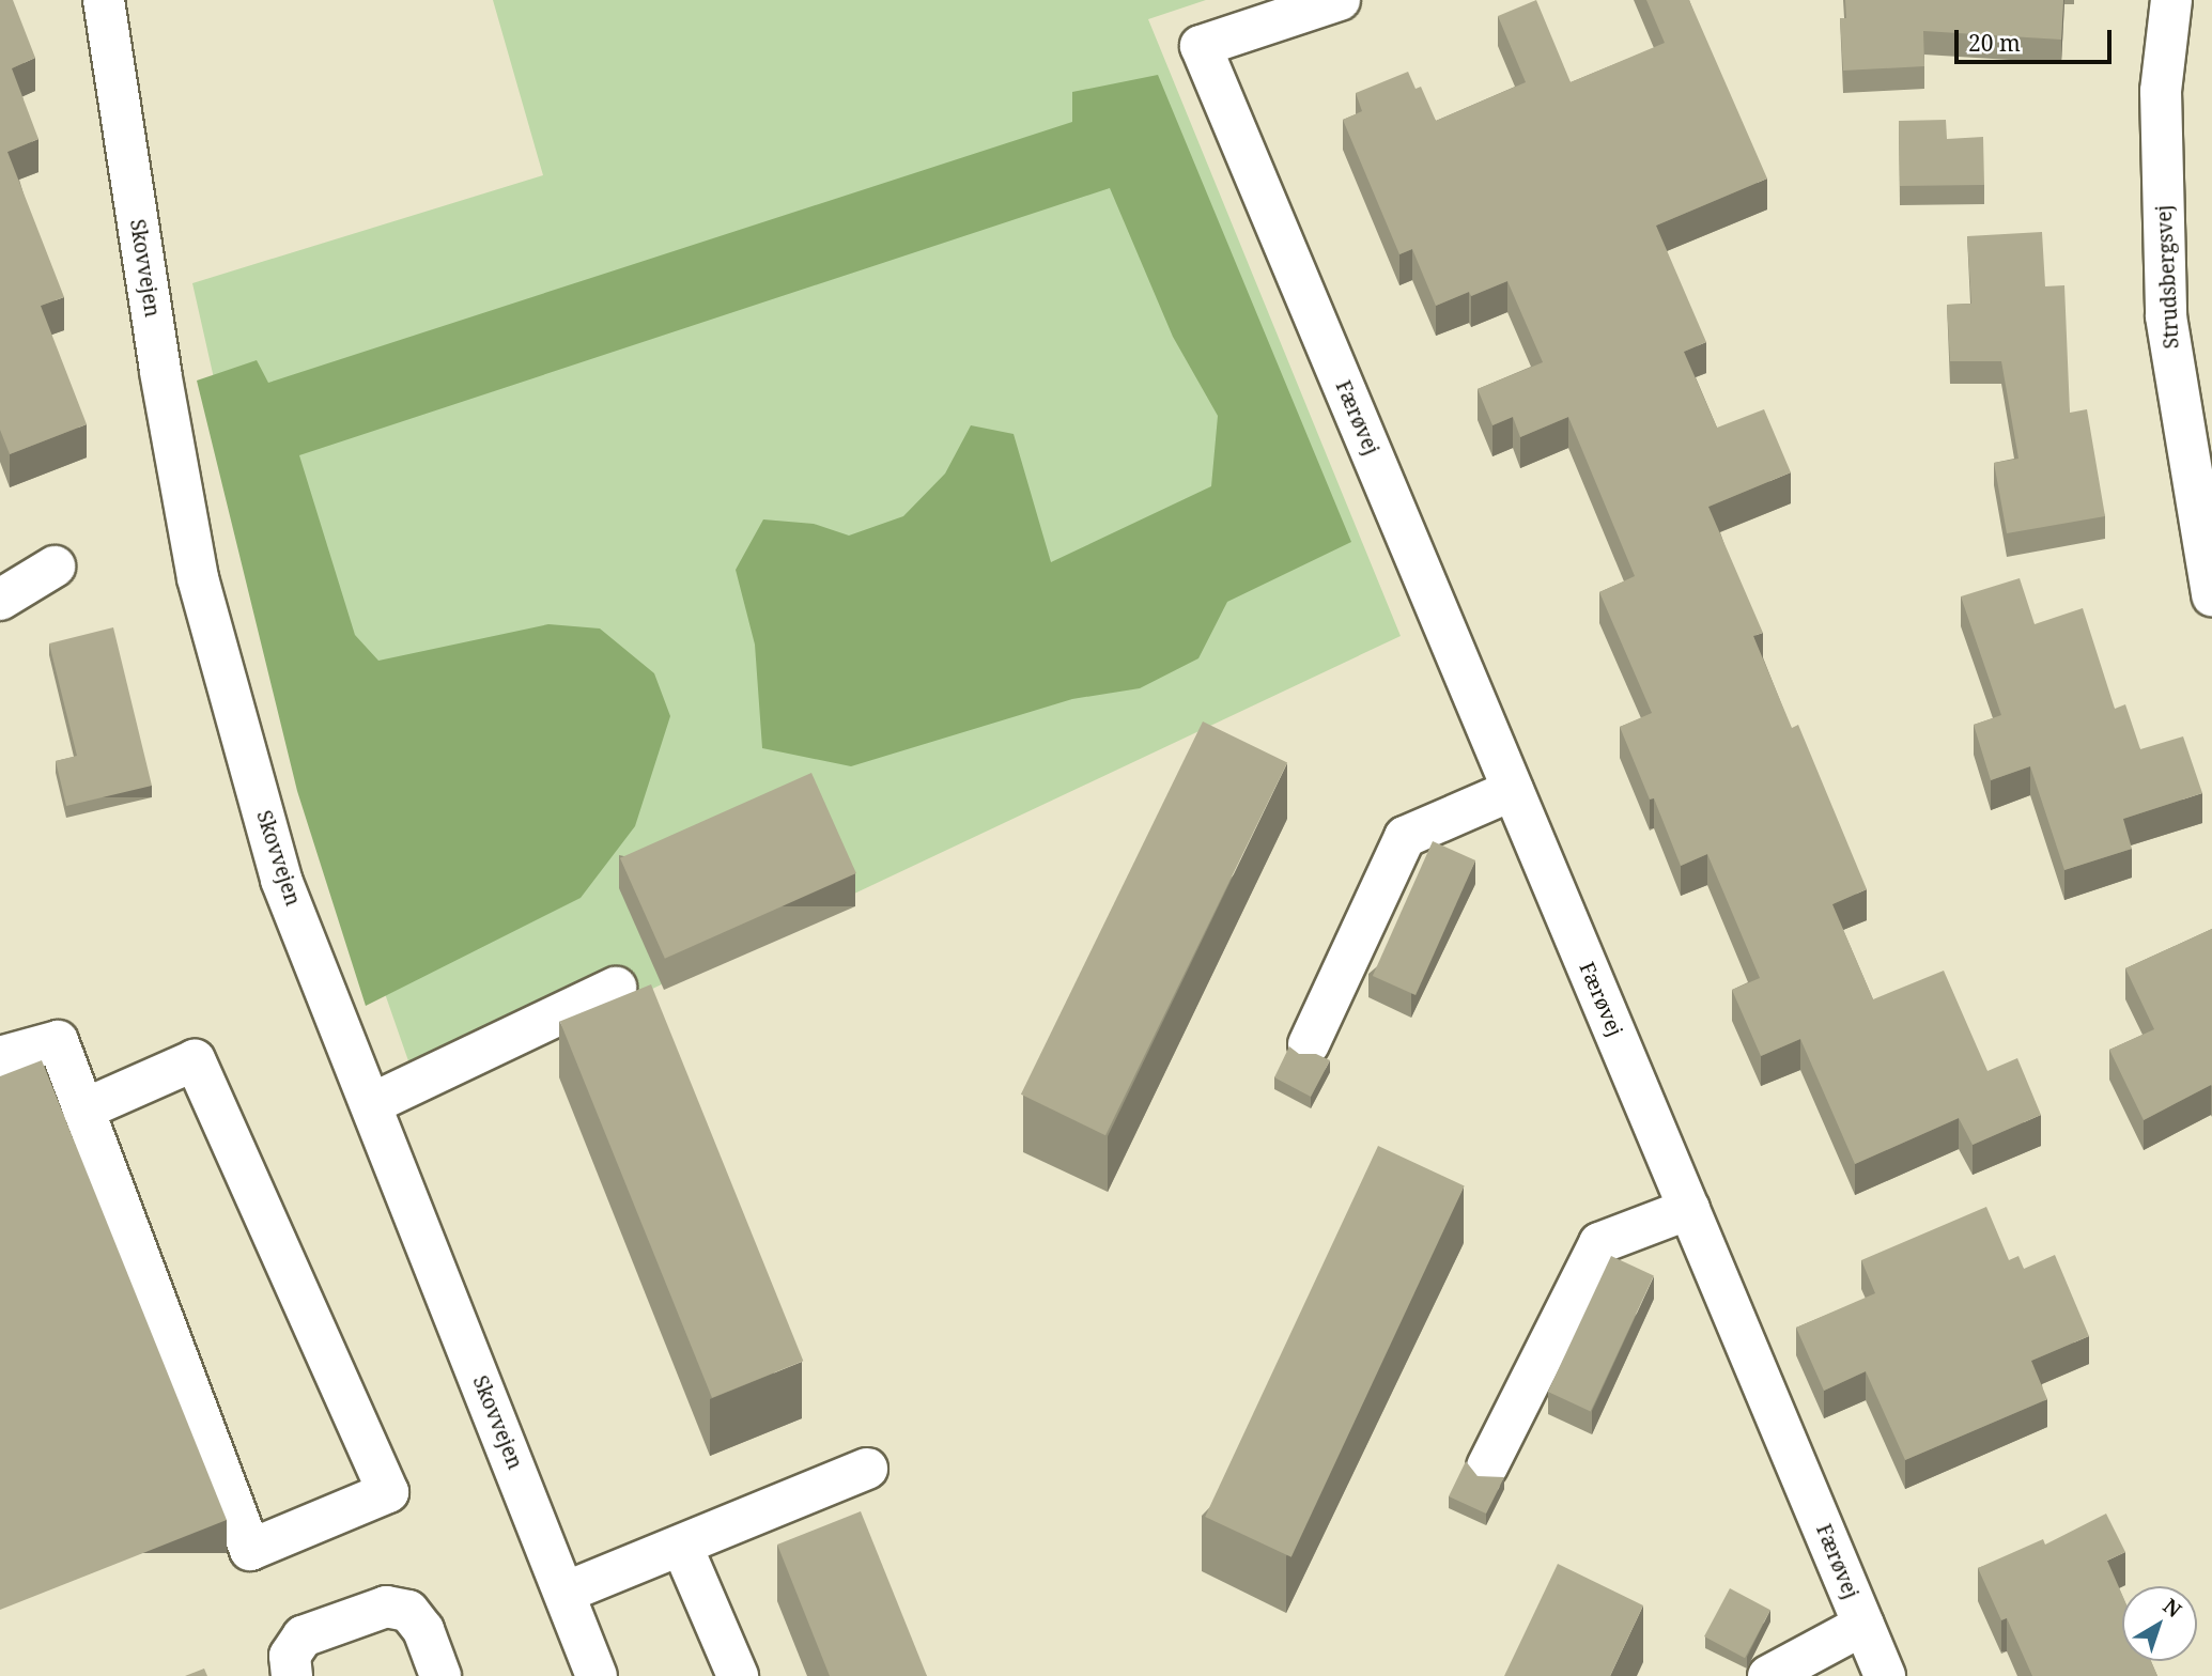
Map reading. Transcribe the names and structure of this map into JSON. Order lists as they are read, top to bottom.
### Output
{
  "streets": {
    "street": ["Skovvejen", "Strudsbergsvej", "Færøvej"]
  },
  "scale_bar": "20 m",
  "north": "top right"
}
